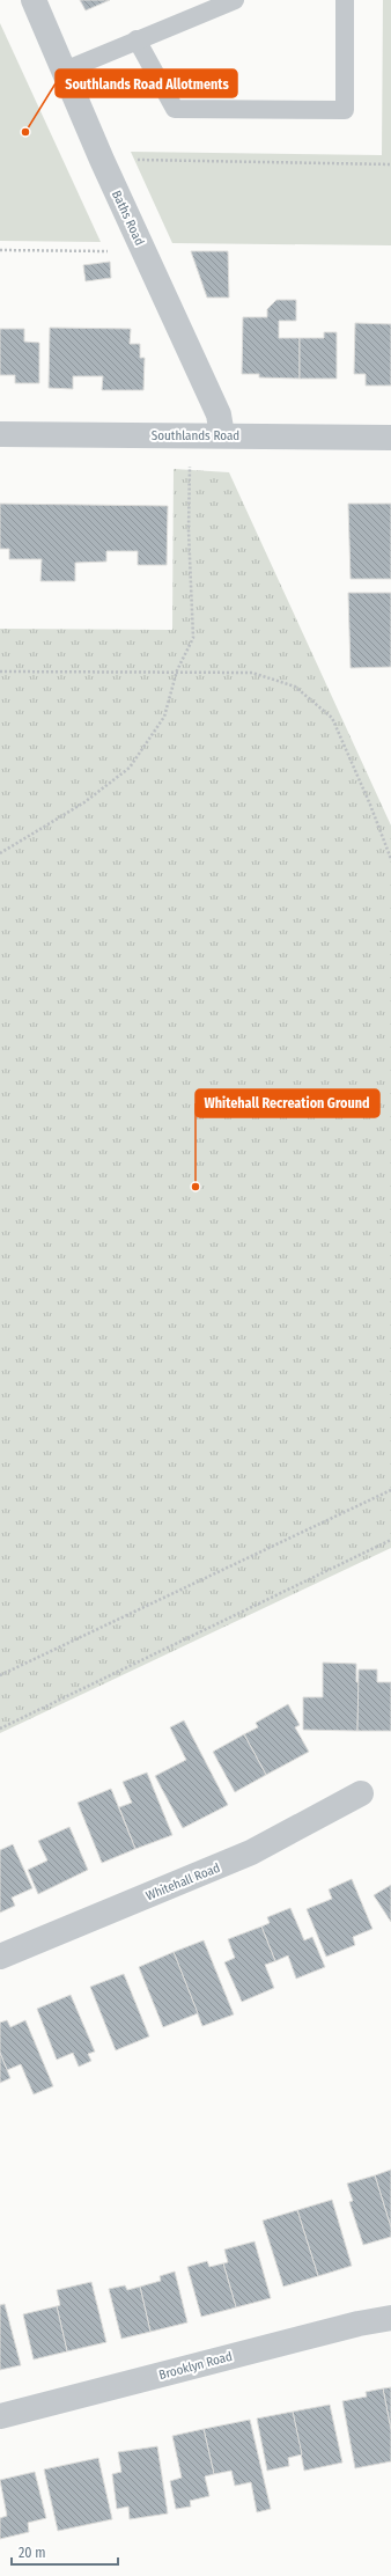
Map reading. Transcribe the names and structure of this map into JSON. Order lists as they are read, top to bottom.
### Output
{
  "streets": {
    "street": [
      "Baths Road",
      "Southlands Road",
      "Whitehall Road",
      "Brooklyn Road"
    ]
  },
  "crossings": [
    ["Baths Road", "Southlands Road"]
  ],
  "places": ["Southlands Road Allotments", "Whitehall Recreation Ground"],
  "scale_bar": "20 m"
}
